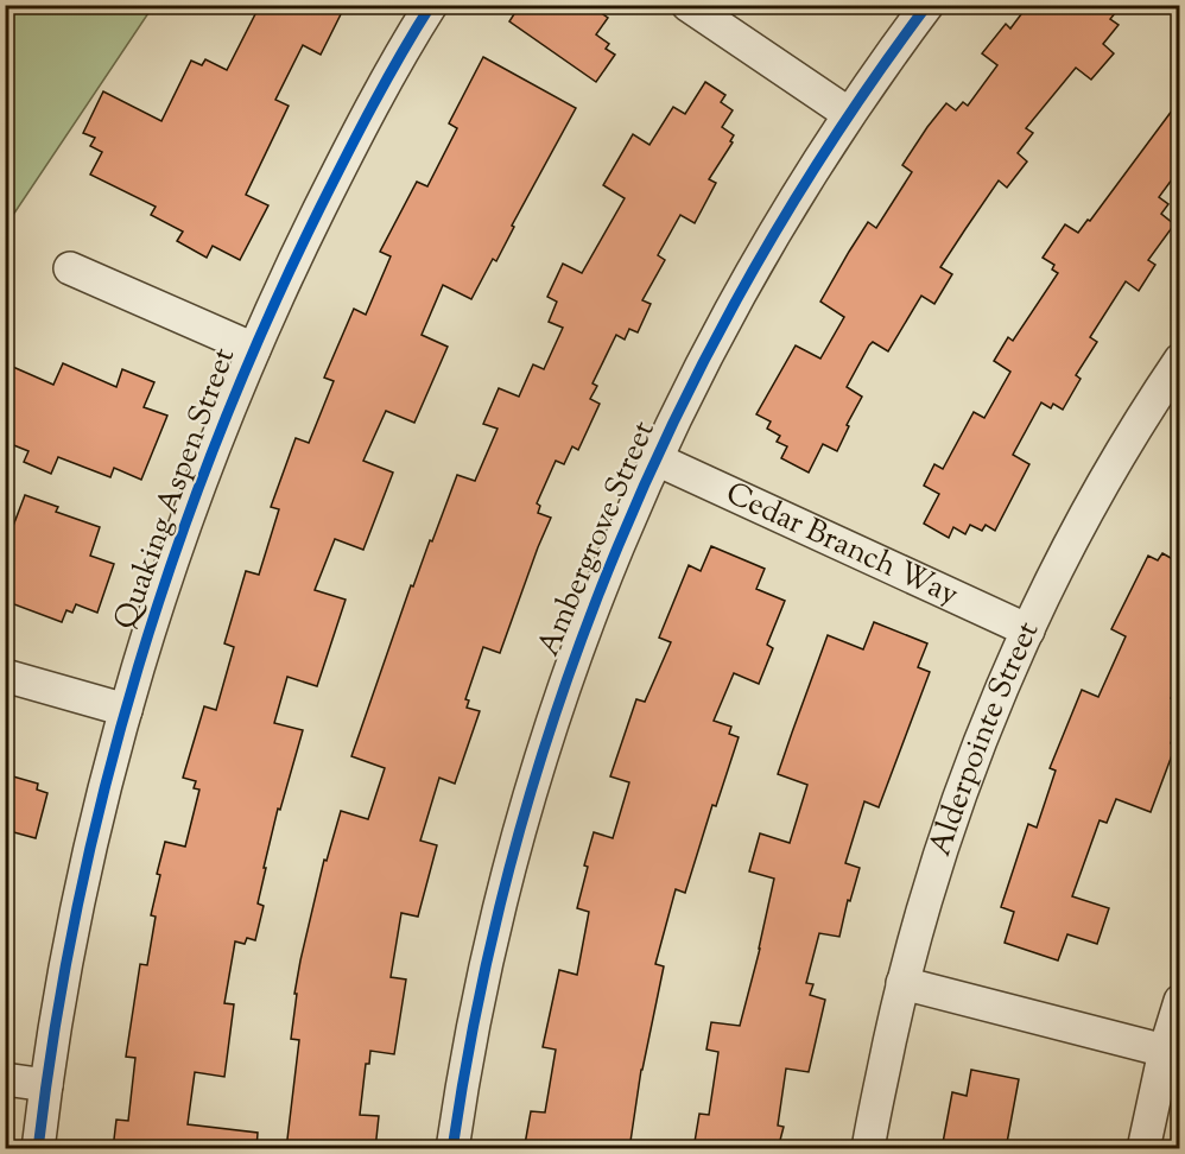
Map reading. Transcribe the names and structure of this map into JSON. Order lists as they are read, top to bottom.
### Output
{
  "streets": {
    "street": [
      "Quaking Aspen Street",
      "Ambergrove Street",
      "Cedar Branch Way",
      "Alderpointe Street"
    ]
  },
  "crossings": [
    ["Ambergrove Street", "Cedar Branch Way"],
    ["Cedar Branch Way", "Alderpointe Street"]
  ]
}
